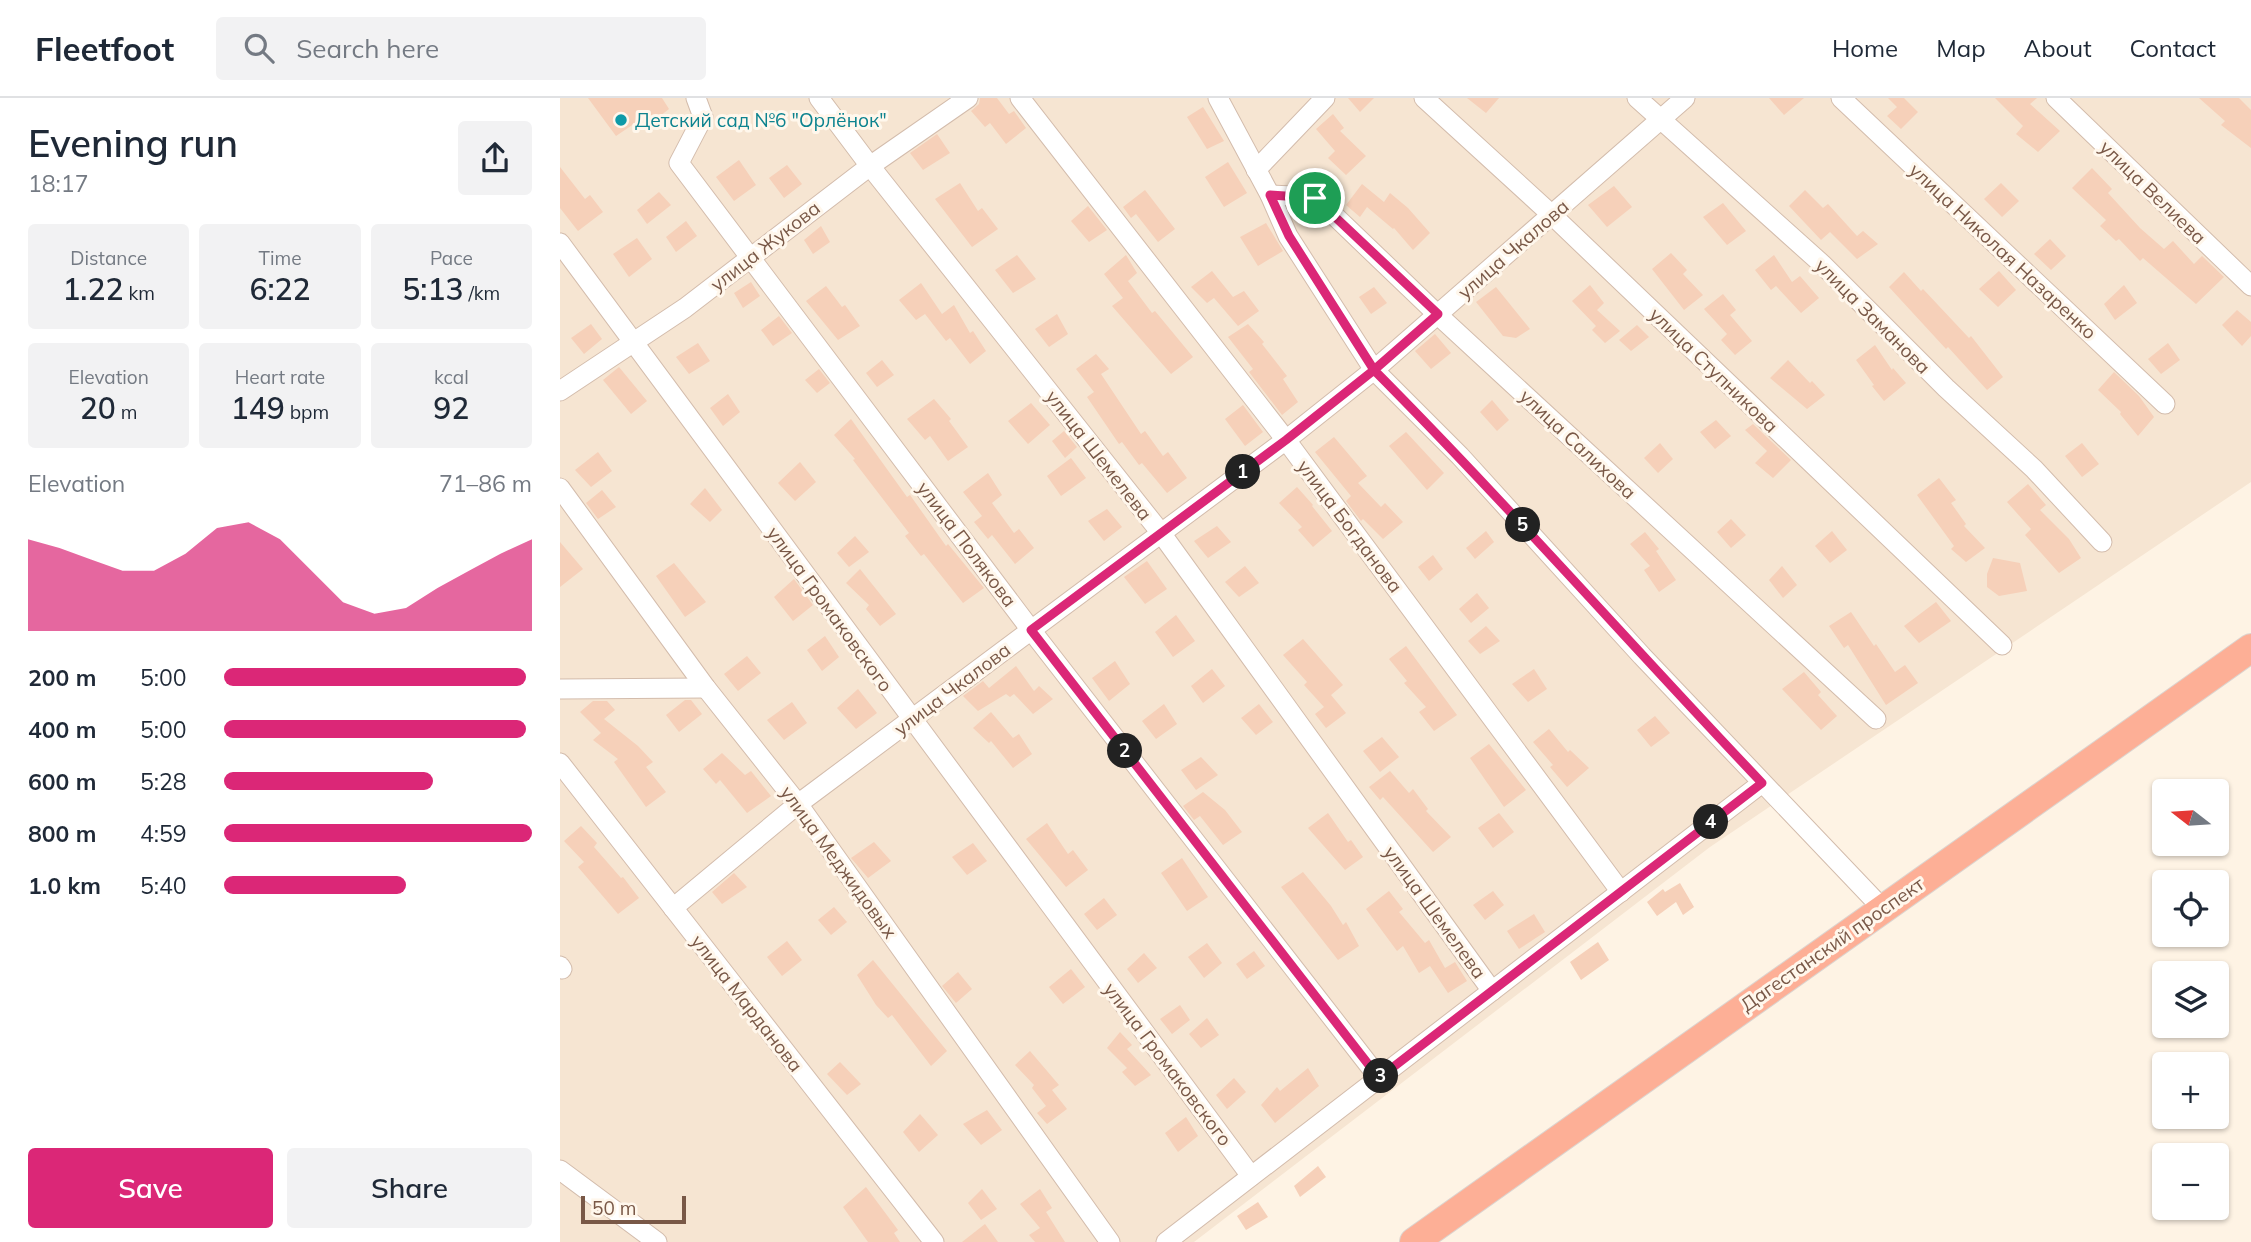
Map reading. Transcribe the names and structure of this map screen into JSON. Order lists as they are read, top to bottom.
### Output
{
  "streets": {
    "highway": ["Дагестанский проспект"],
    "street": [
      "улица Велиева",
      "улица Жукова",
      "улица Чкалова",
      "улица Николая Назаренко",
      "улица Заманова",
      "улица Ступникова",
      "улица Салихова",
      "улица Шемелева",
      "улица Богданова",
      "улица Полякова",
      "улица Громаковского",
      "улица Меджидовых",
      "улица Марданова"
    ]
  },
  "crossings": [
    ["улица Жукова", "улица Шемелева"],
    ["улица Жукова", "улица Полякова"],
    ["улица Жукова", "улица Громаковского"],
    ["улица Чкалова", "улица Заманова"],
    ["улица Чкалова", "улица Ступникова"],
    ["улица Чкалова", "улица Салихова"],
    ["улица Чкалова", "улица Шемелева"],
    ["улица Чкалова", "улица Богданова"],
    ["улица Чкалова", "улица Полякова"],
    ["улица Чкалова", "улица Громаковского"],
    ["улица Чкалова", "улица Меджидовых"],
    ["улица Чкалова", "улица Марданова"]
  ],
  "places": ["Детский сад №6 \"Орлёнок\""],
  "scale_bar": "50 m",
  "north": "left",
  "page": {
    "header": "Fleetfoot",
    "search": "Search here",
    "nav": [
      "Home",
      "Map",
      "About",
      "Contact"
    ],
    "heading": ["Evening run", "18:17"],
    "stats": [
      ["Distance", "1.22 km"],
      ["Time", "6:22"],
      ["Pace", "5:13 /km"],
      ["Elevation", "20 m"],
      ["Heart rate", "149 bpm"],
      ["kcal", "92"]
    ],
    "pins": [
      "1",
      "5",
      "2",
      "4",
      "3"
    ],
    "chart": ["Elevation", "71–86 m"],
    "list": [
      {
        "name": "200 m",
        "note": "5:00"
      },
      {
        "name": "400 m",
        "note": "5:00"
      },
      {
        "name": "600 m",
        "note": "5:28"
      },
      {
        "name": "800 m",
        "note": "4:59"
      },
      {
        "name": "1.0 km",
        "note": "5:40"
      }
    ],
    "map_buttons": ["+", "−"],
    "buttons": ["Save", "Share"],
    "scale": "50 m"
  }
}
